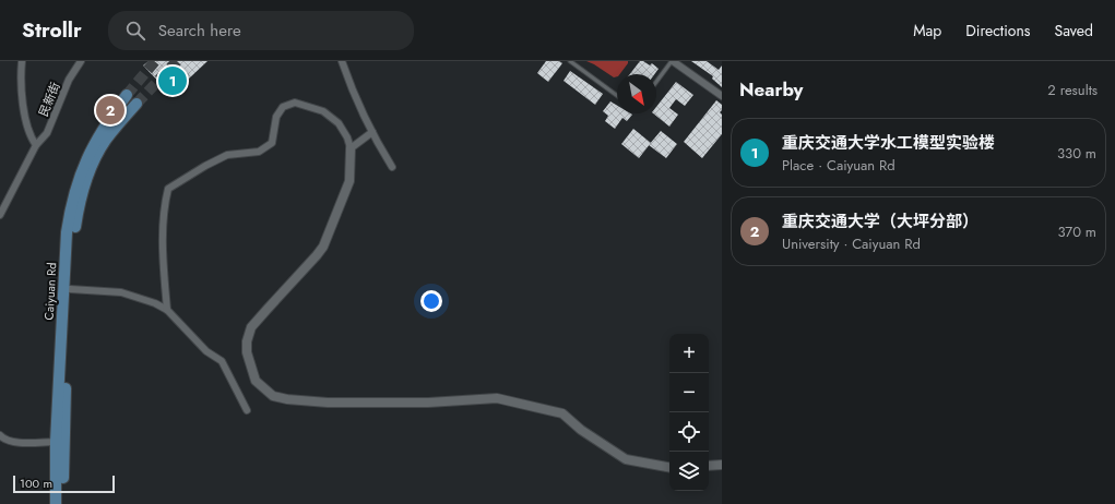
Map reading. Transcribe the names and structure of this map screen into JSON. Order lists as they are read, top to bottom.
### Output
{
  "streets": {
    "main road": ["Caiyuan Rd"],
    "street": ["民新街"]
  },
  "scale_bar": "100 m",
  "north": "bottom right",
  "page": {
    "header": "Strollr",
    "search": "Search here",
    "nav": ["Map", "Directions", "Saved"],
    "heading": ["Nearby", "2 results"],
    "pins": ["1", "2"],
    "list": [
      {
        "mark": "1",
        "name": "重庆交通大学水工模型实验楼",
        "note": "Place · Caiyuan Rd",
        "value": "330 m"
      },
      {
        "mark": "2",
        "name": "重庆交通大学（大坪分部）",
        "note": "University · Caiyuan Rd",
        "value": "370 m"
      }
    ],
    "map_buttons": ["+", "−"],
    "scale": "100 m"
  }
}
